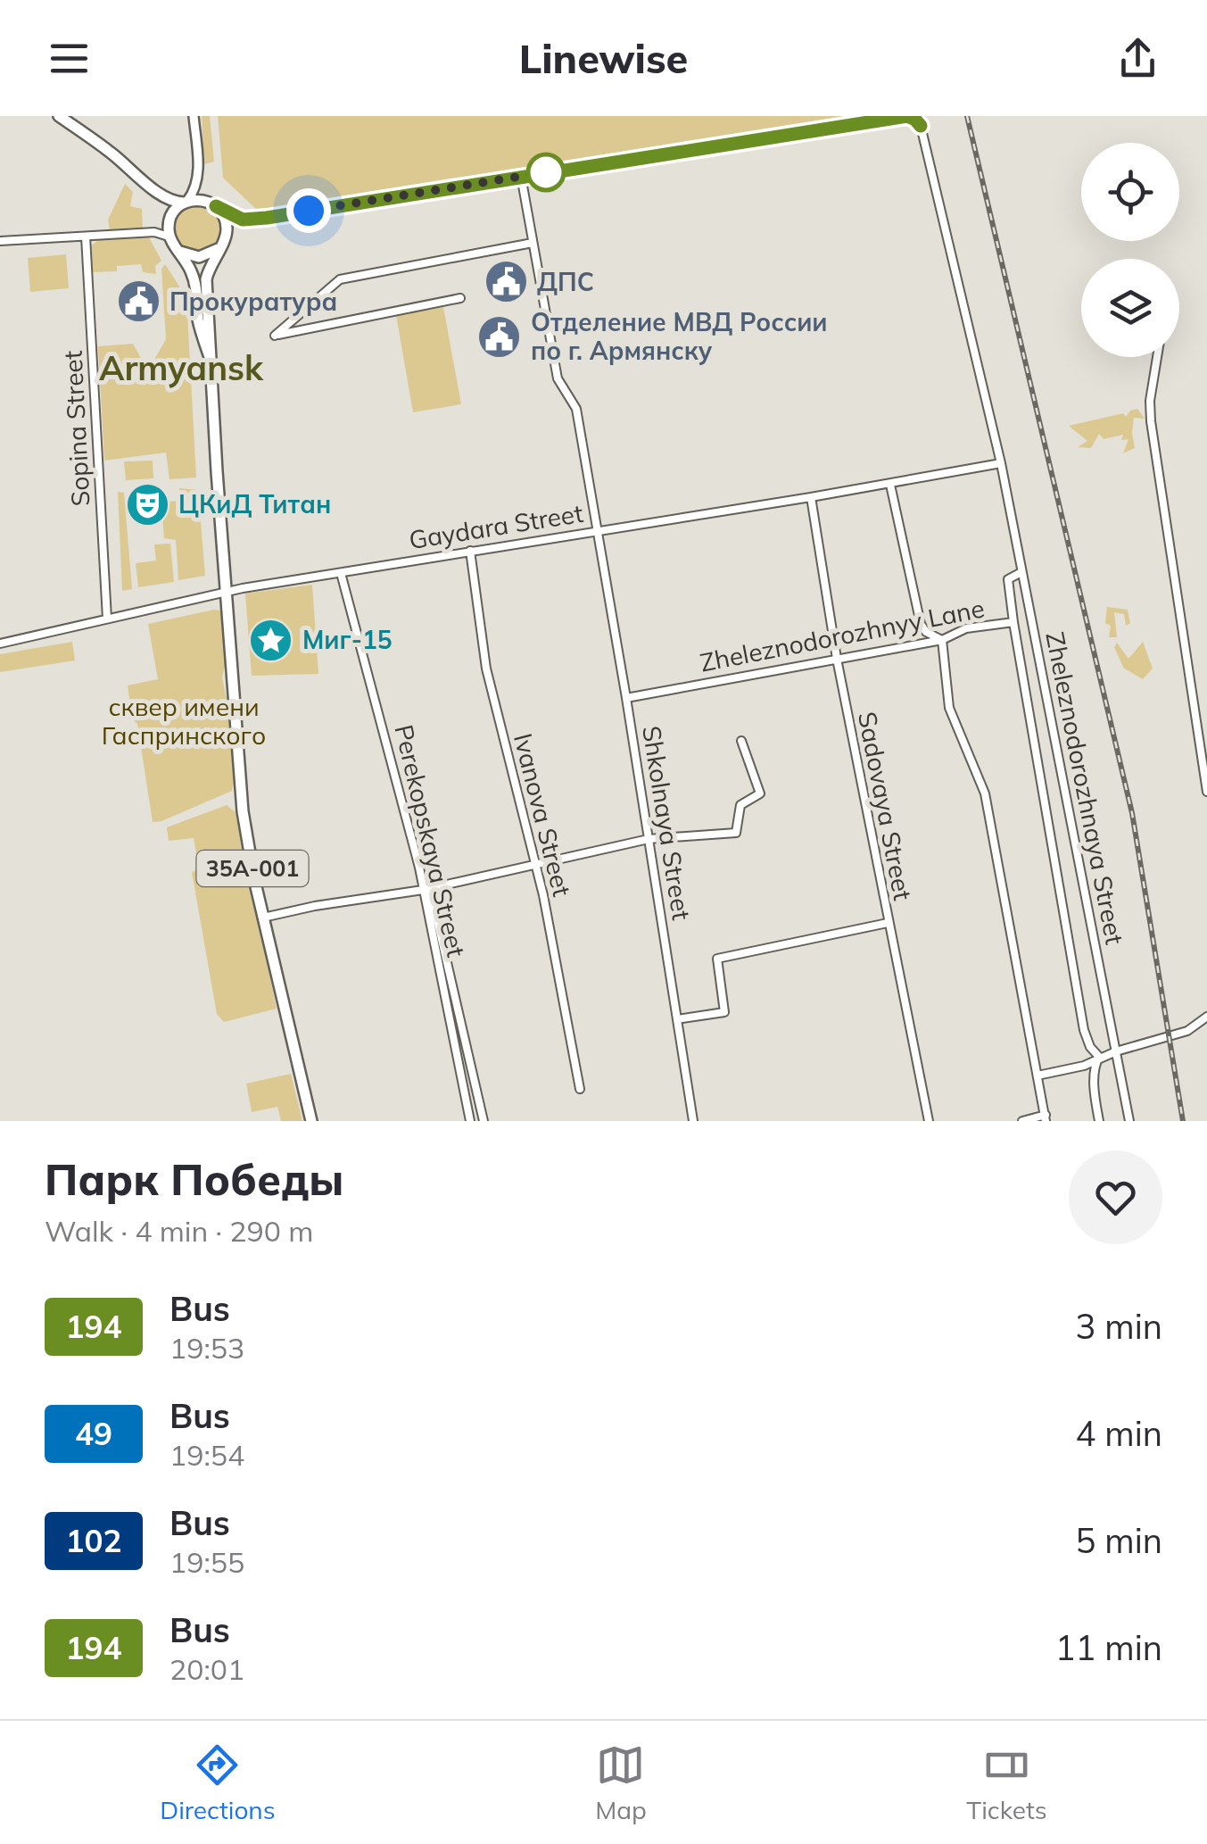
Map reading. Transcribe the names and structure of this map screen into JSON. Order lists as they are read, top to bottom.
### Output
{
  "streets": {
    "highway": ["35А-001"],
    "street": [
      "Sopina Street",
      "Gaydara Street",
      "Zheleznodorozhnyy Lane",
      "Zheleznodorozhnaya Street",
      "Sadovaya Street",
      "Ivanova Street",
      "Shkolnaya Street",
      "Perekopskaya Street"
    ]
  },
  "crossings": [
    ["Sopina Street", "Gaydara Street"],
    ["Gaydara Street", "Zheleznodorozhnaya Street"],
    ["Gaydara Street", "Sadovaya Street"],
    ["Gaydara Street", "Ivanova Street"],
    ["Gaydara Street", "Shkolnaya Street"],
    ["Gaydara Street", "Perekopskaya Street"],
    ["Gaydara Street", "35А-001"],
    ["Zheleznodorozhnyy Lane", "Sadovaya Street"],
    ["Zheleznodorozhnyy Lane", "Shkolnaya Street"],
    ["Zheleznodorozhnaya Street", "Shkolnaya Street"]
  ],
  "districts": ["Armyansk"],
  "parks": ["сквер имени Гаспринского"],
  "places": {
    "public building": ["ДПС", "Прокуратура", "Отделение МВД России по г. Армянску"],
    "theatre": ["ЦКиД Титан"],
    "place": ["Миг-15"]
  },
  "lines": ["bus line 194"],
  "page": {
    "header": "Linewise",
    "heading": ["Парк Победы", "Walk · 4 min · 290 m"],
    "list": [
      {
        "mark": "194",
        "name": "Bus",
        "note": "19:53",
        "value": "3 min"
      },
      {
        "mark": "49",
        "name": "Bus",
        "note": "19:54",
        "value": "4 min"
      },
      {
        "mark": "102",
        "name": "Bus",
        "note": "19:55",
        "value": "5 min"
      },
      {
        "mark": "194",
        "name": "Bus",
        "note": "20:01",
        "value": "11 min"
      }
    ],
    "tabs": ["Directions", "Map", "Tickets"]
  }
}
